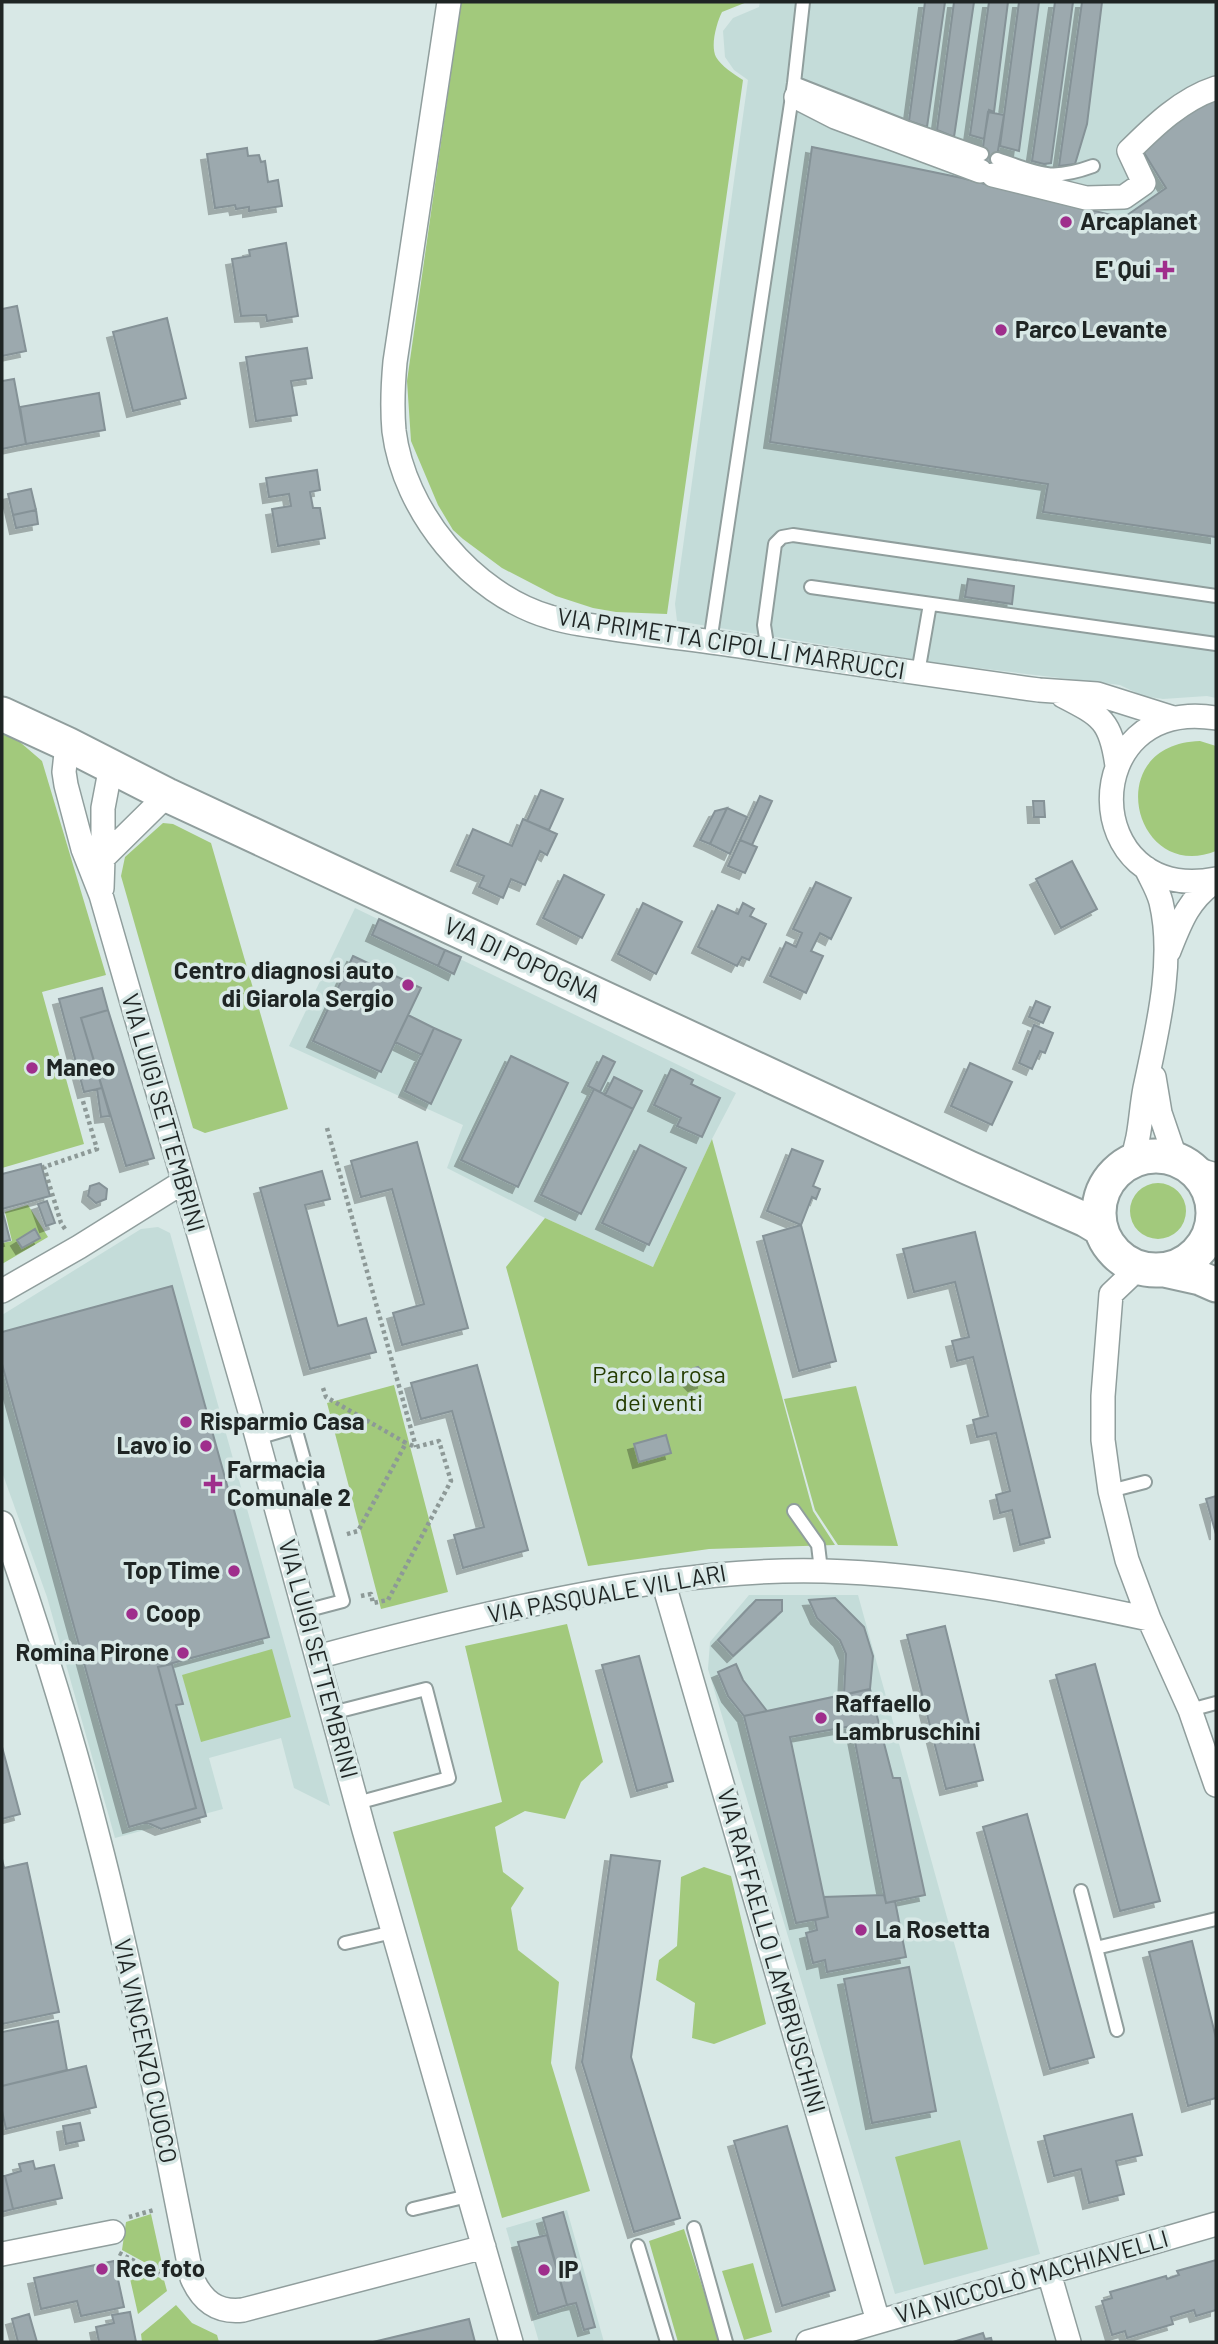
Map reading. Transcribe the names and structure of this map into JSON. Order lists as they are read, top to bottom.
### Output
{
  "streets": {
    "main road": ["VIA DI POPOGNA"],
    "street": [
      "VIA PRIMETTA CIPOLLI MARRUCCI",
      "VIA LUIGI SETTEMBRINI",
      "VIA PASQUALE VILLARI",
      "VIA RAFFAELLO LAMBRUSCHINI",
      "VIA VINCENZO CUOCO",
      "VIA NICCOLÒ MACHIAVELLI"
    ]
  },
  "crossings": [
    ["VIA DI POPOGNA", "VIA LUIGI SETTEMBRINI"],
    ["VIA LUIGI SETTEMBRINI", "VIA PASQUALE VILLARI"],
    ["VIA LUIGI SETTEMBRINI", "VIA VINCENZO CUOCO"],
    ["VIA PASQUALE VILLARI", "VIA RAFFAELLO LAMBRUSCHINI"],
    ["VIA RAFFAELLO LAMBRUSCHINI", "VIA NICCOLÒ MACHIAVELLI"]
  ],
  "parks": ["Parco la rosa dei venti"],
  "places": {
    "other": [
      "Arcaplanet",
      "Parco Levante",
      "Centro diagnosi auto di Giarola Sergio",
      "Maneo",
      "Risparmio Casa",
      "Lavo io",
      "Top Time",
      "Coop",
      "Romina Pirone",
      "Raffaello Lambruschini",
      "La Rosetta",
      "Rce foto",
      "IP"
    ],
    "health": ["E' Qui", "Farmacia Comunale 2"]
  }
}
